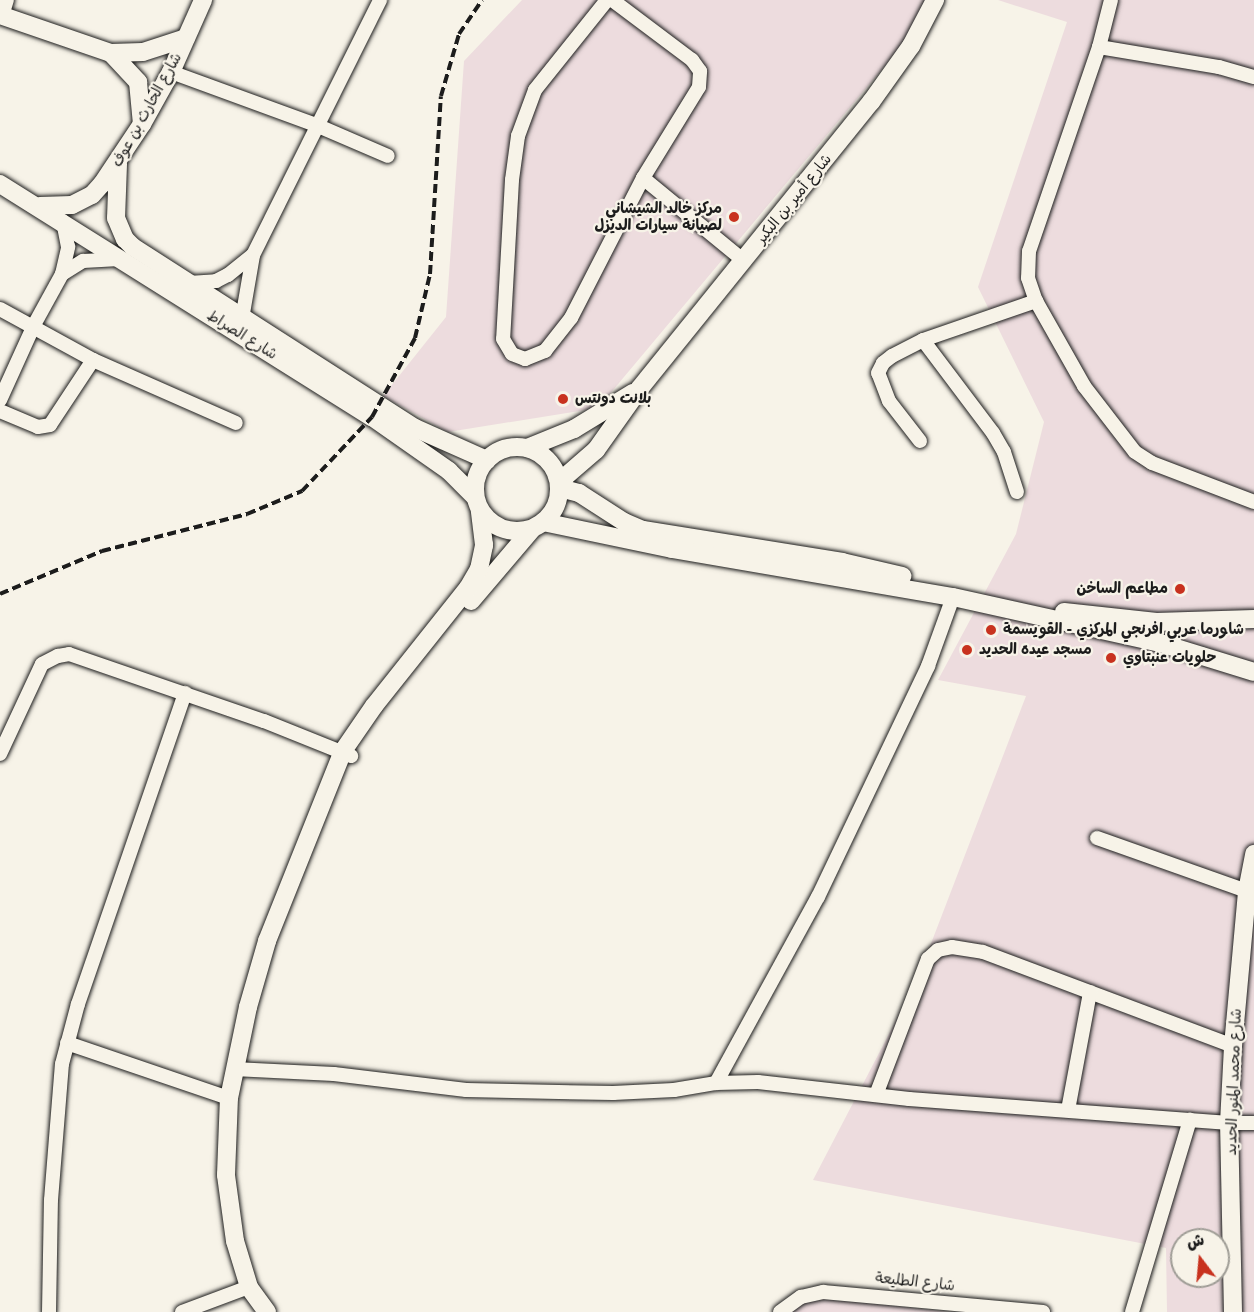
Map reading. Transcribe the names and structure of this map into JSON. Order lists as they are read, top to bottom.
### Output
{
  "streets": {
    "main road": [
      "شارع الحارث بن عوف",
      "شارع أمير بن البكير",
      "شارع الصراط",
      "شارع محمد المنور الحديد"
    ],
    "street": ["شارع الطليعة"]
  },
  "crossings": [
    ["شارع الحارث بن عوف", "شارع الصراط"],
    ["شارع أمير بن البكير", "شارع الصراط"]
  ],
  "places": [
    "مركز خالد الشيشاني لصيانة سيارات الديزل",
    "بلانت دونتس",
    "مطاعم الساخن",
    "شاورما عربي افرنجي المركزي - القويسمة",
    "مسجد عيده الحديد",
    "حلويات عنبتاوي"
  ],
  "north": "top"
}
